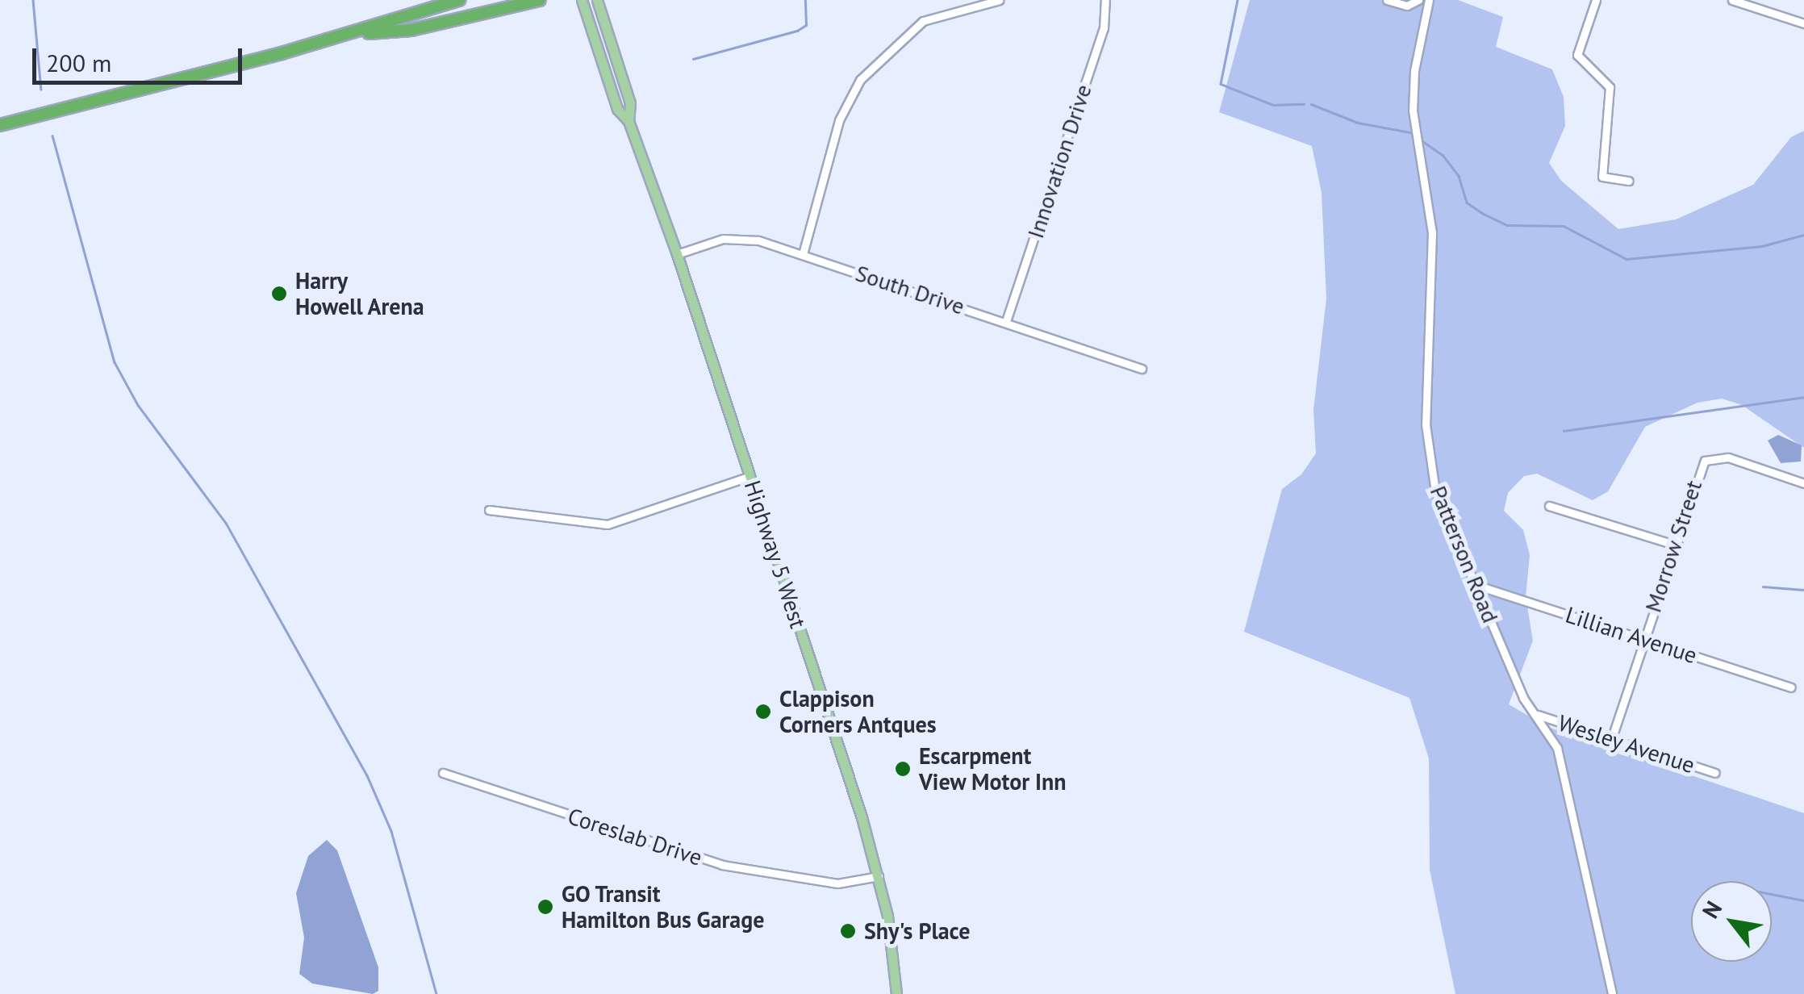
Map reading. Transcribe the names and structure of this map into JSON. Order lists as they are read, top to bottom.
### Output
{
  "streets": {
    "main road": ["Highway 5 West"],
    "street": [
      "Innovation Drive",
      "South Drive",
      "Morrow Street",
      "Patterson Road",
      "Lillian Avenue",
      "Wesley Avenue",
      "Coreslab Drive"
    ]
  },
  "crossings": [
    ["Innovation Drive", "South Drive"],
    ["South Drive", "Highway 5 West"],
    ["Morrow Street", "Lillian Avenue"],
    ["Morrow Street", "Wesley Avenue"],
    ["Highway 5 West", "Coreslab Drive"],
    ["Patterson Road", "Lillian Avenue"],
    ["Patterson Road", "Wesley Avenue"]
  ],
  "places": [
    "Harry Howell Arena",
    "Clappison Corners Antques",
    "Escarpment View Motor Inn",
    "GO Transit Hamilton Bus Garage",
    "Shy's Place"
  ],
  "scale_bar": "200 m",
  "north": "top left"
}
